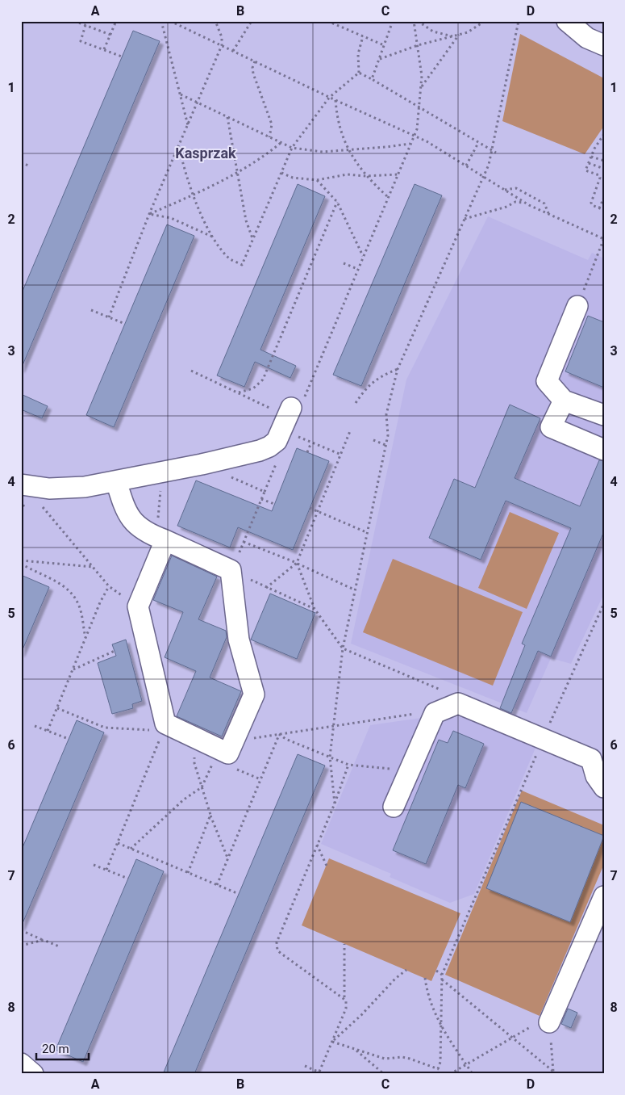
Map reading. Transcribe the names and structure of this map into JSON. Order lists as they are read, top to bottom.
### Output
{
  "districts": ["Kasprzak"],
  "scale_bar": "20 m",
  "grid": {
    "columns": [
      "A",
      "B",
      "C",
      "D"
    ],
    "rows": [
      "1",
      "2",
      "3",
      "4",
      "5",
      "6",
      "7",
      "8"
    ]
  }
}
